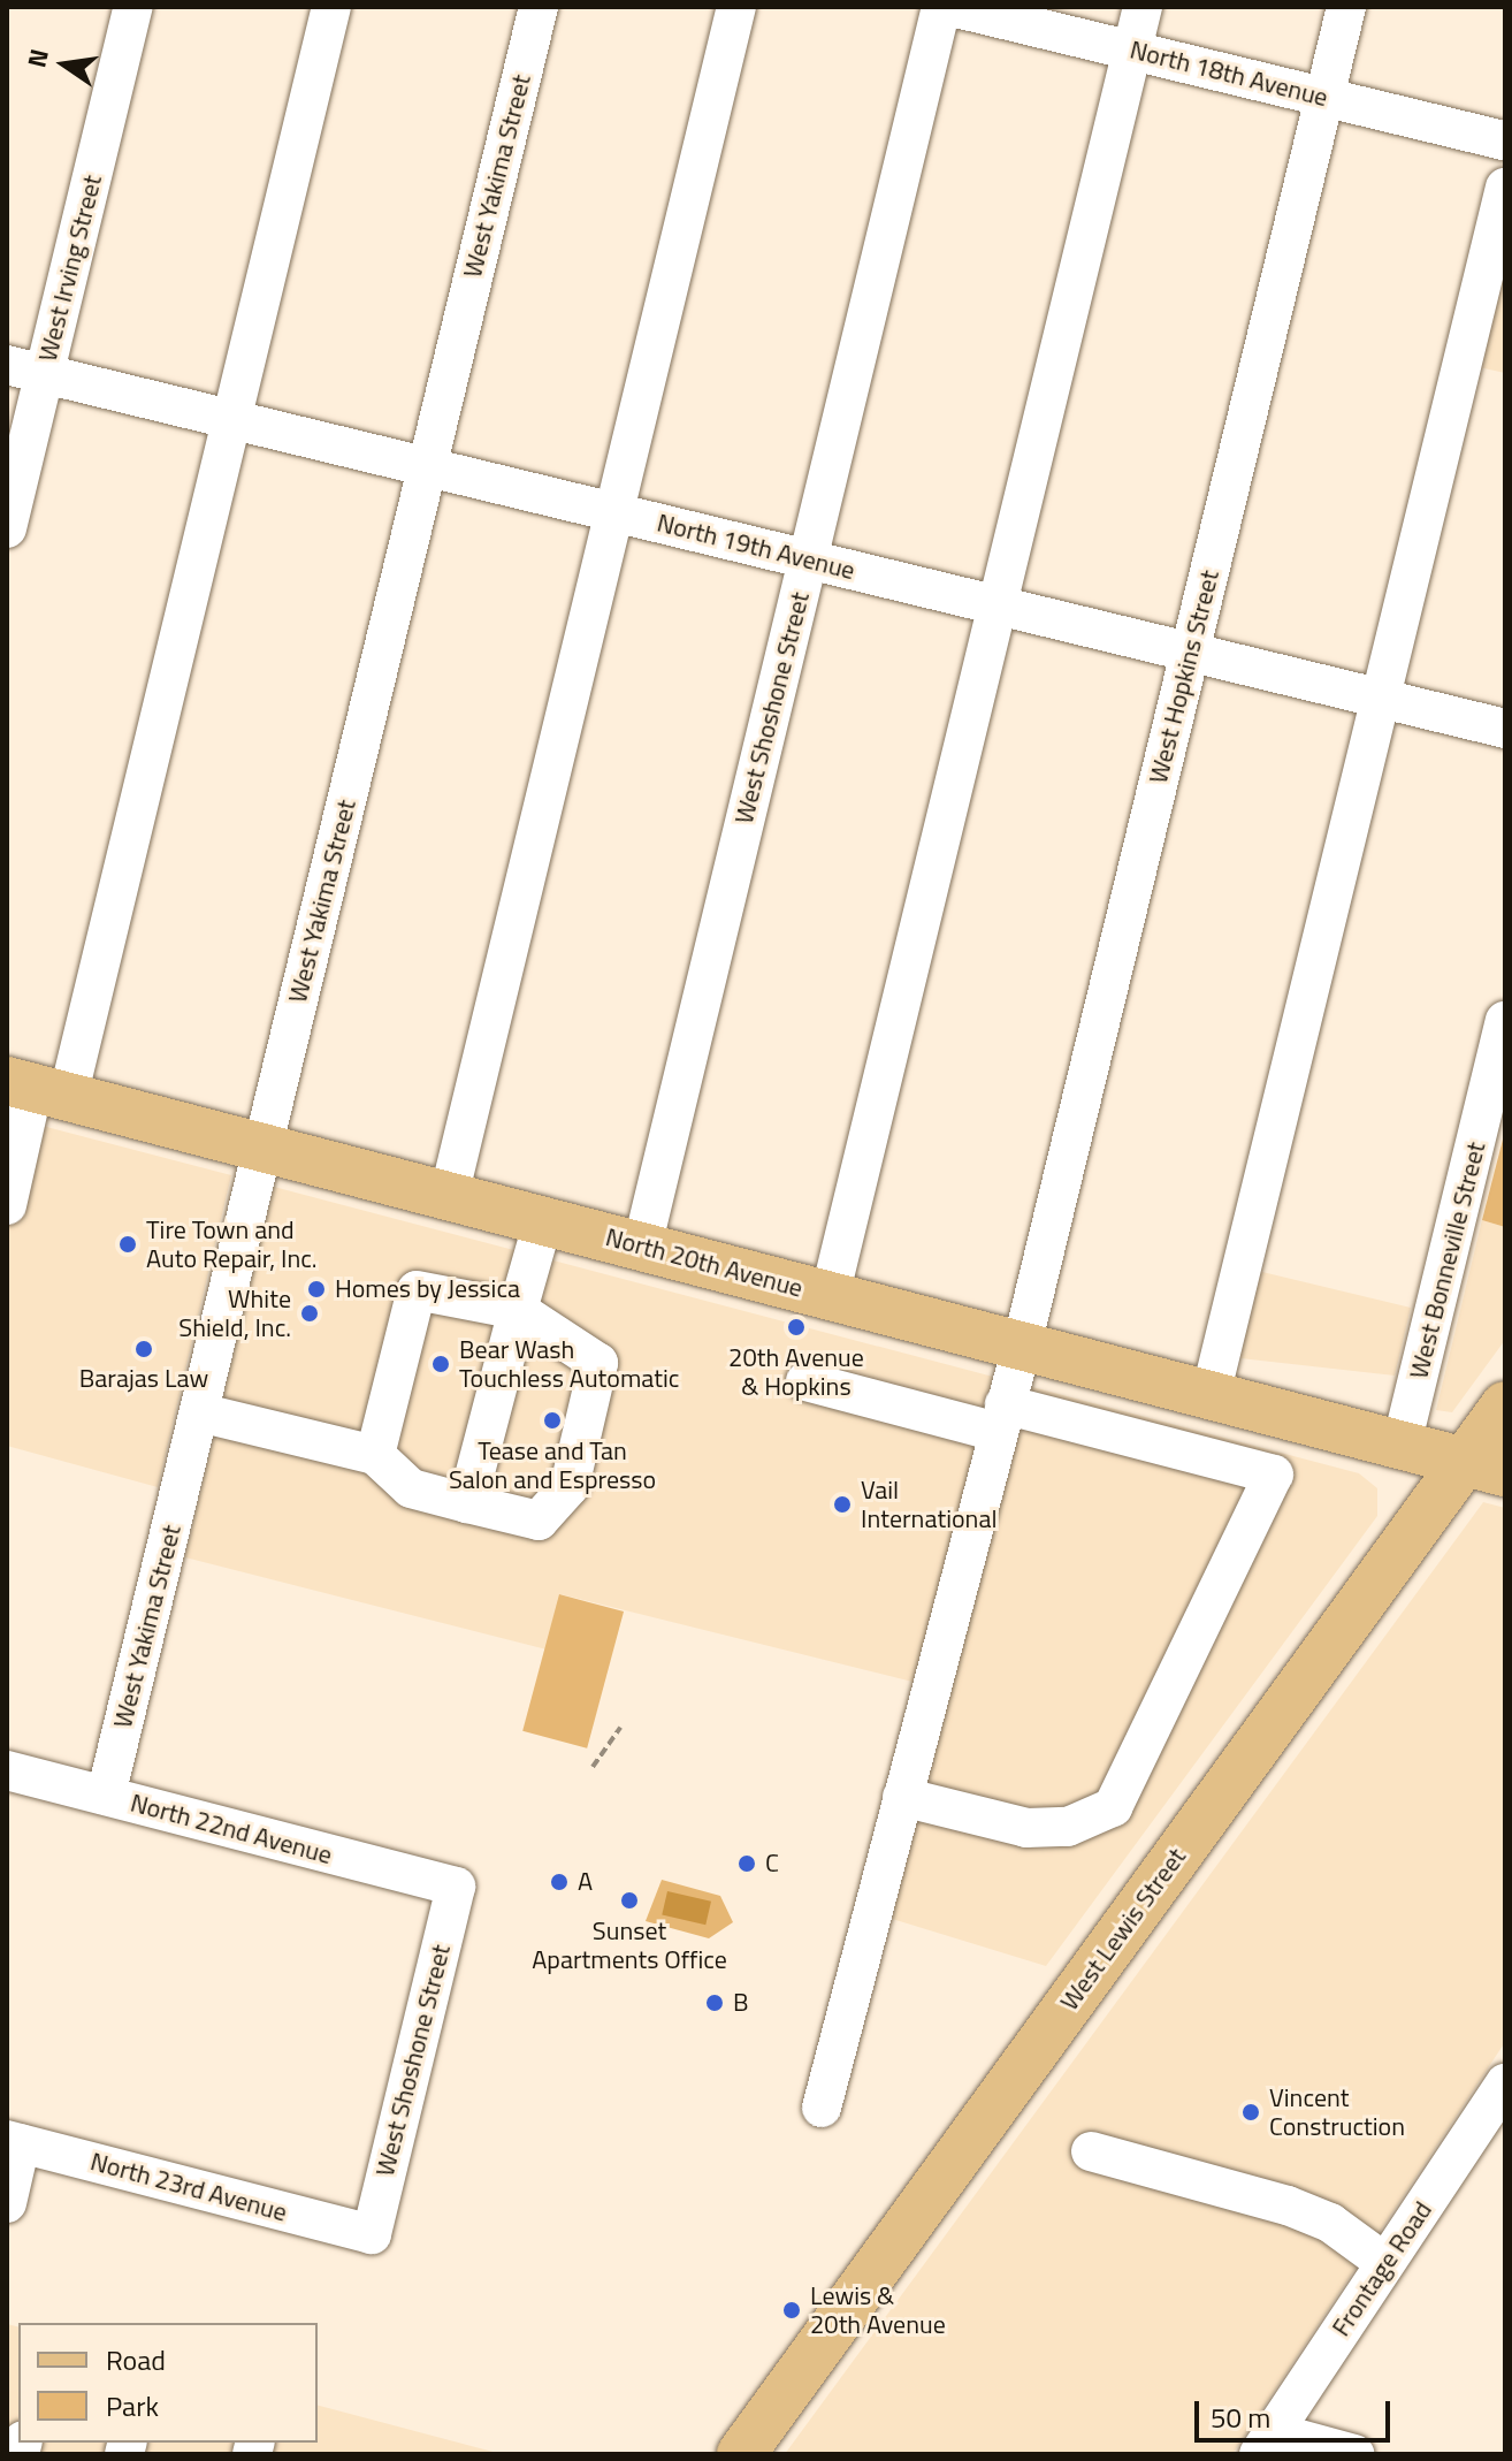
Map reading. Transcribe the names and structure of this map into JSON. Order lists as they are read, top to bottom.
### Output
{
  "streets": {
    "main road": ["North 20th Avenue", "West Lewis Street"],
    "street": [
      "North 18th Avenue",
      "West Yakima Street",
      "West Irving Street",
      "North 19th Avenue",
      "West Hopkins Street",
      "West Shoshone Street",
      "West Bonneville Street",
      "North 22nd Avenue",
      "North 23rd Avenue",
      "Frontage Road"
    ]
  },
  "crossings": [
    ["North 18th Avenue", "West Hopkins Street"],
    ["West Yakima Street", "North 19th Avenue"],
    ["West Yakima Street", "North 20th Avenue"],
    ["West Yakima Street", "North 22nd Avenue"],
    ["West Irving Street", "North 19th Avenue"],
    ["North 19th Avenue", "West Hopkins Street"],
    ["North 19th Avenue", "West Shoshone Street"],
    ["West Hopkins Street", "North 20th Avenue"],
    ["West Shoshone Street", "North 20th Avenue"],
    ["West Shoshone Street", "North 22nd Avenue"],
    ["West Shoshone Street", "North 23rd Avenue"],
    ["West Bonneville Street", "North 20th Avenue"],
    ["North 20th Avenue", "West Lewis Street"]
  ],
  "places": [
    "Tire Town and Auto Repair, Inc.",
    "Homes by Jessica",
    "White Shield, Inc.",
    "20th Avenue & Hopkins",
    "Barajas Law",
    "Bear Wash Touchless Automatic",
    "Tease and Tan Salon and Espresso",
    "Vail International",
    "C",
    "A",
    "Sunset Apartments Office",
    "B",
    "Vincent Construction",
    "Lewis & 20th Avenue"
  ],
  "legend": ["Road", "Park"],
  "scale_bar": "50 m",
  "north": "left"
}
